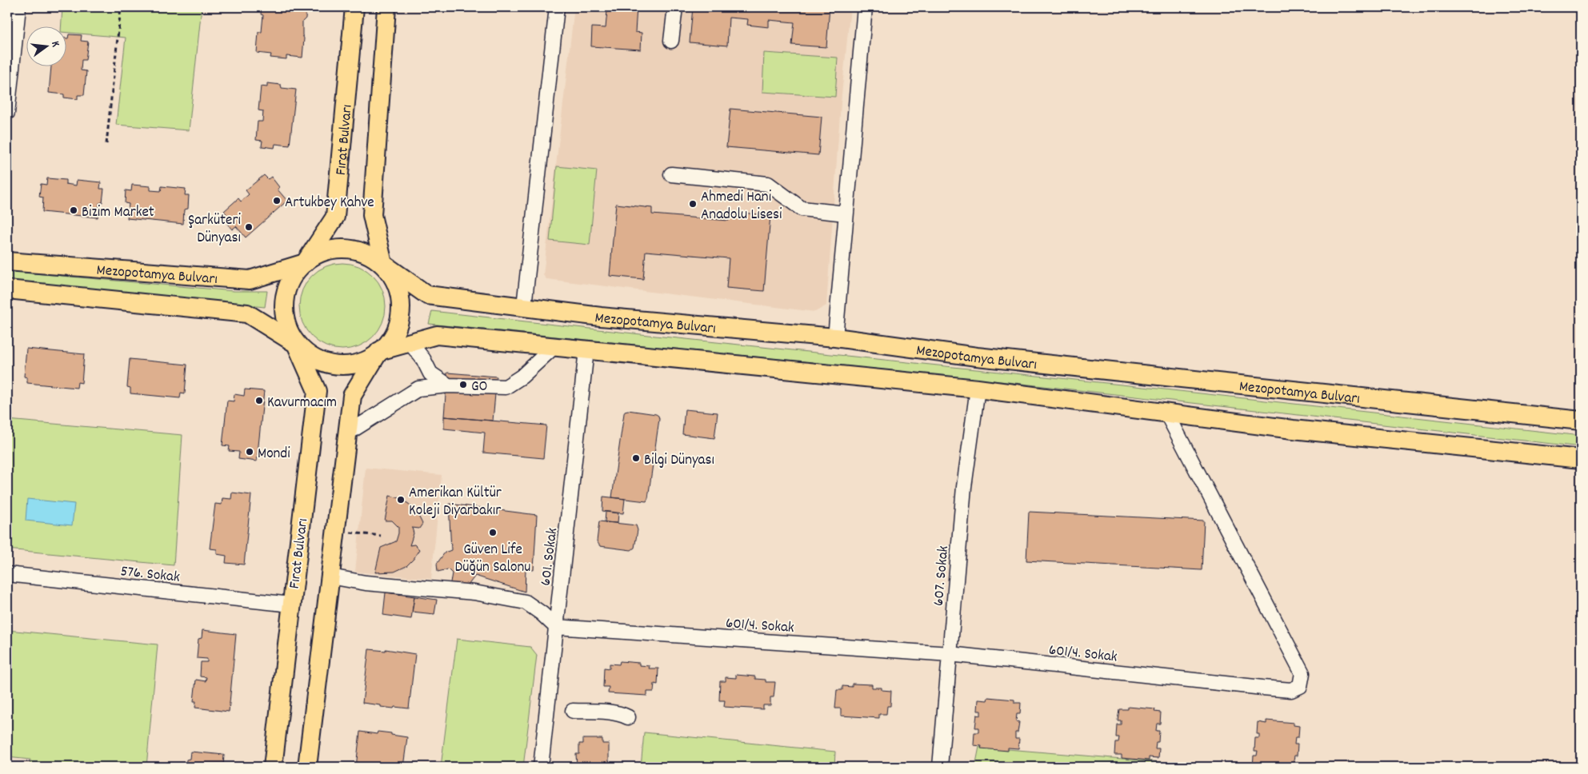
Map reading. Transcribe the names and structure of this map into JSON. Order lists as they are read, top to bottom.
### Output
{
  "streets": {
    "main road": ["Fırat Bulvarı", "Mezopotamya Bulvarı"],
    "street": [
      "601. Sokak",
      "576. Sokak",
      "607. Sokak",
      "601/4. Sokak"
    ]
  },
  "crossings": [
    ["Fırat Bulvarı", "Mezopotamya Bulvarı"],
    ["Fırat Bulvarı", "576. Sokak"],
    ["601. Sokak", "601/4. Sokak"],
    ["607. Sokak", "601/4. Sokak"]
  ],
  "places": [
    "Artukbey Kahve",
    "Ahmedi Hani Anadolu Lisesi",
    "Bizim Market",
    "Şarküteri Dünyası",
    "GO",
    "Kavurmacım",
    "Mondi",
    "Bilgi Dünyası",
    "Amerikan Kültür Koleji Diyarbakır",
    "Güven Life Düğün Salonu"
  ],
  "north": "right"
}
